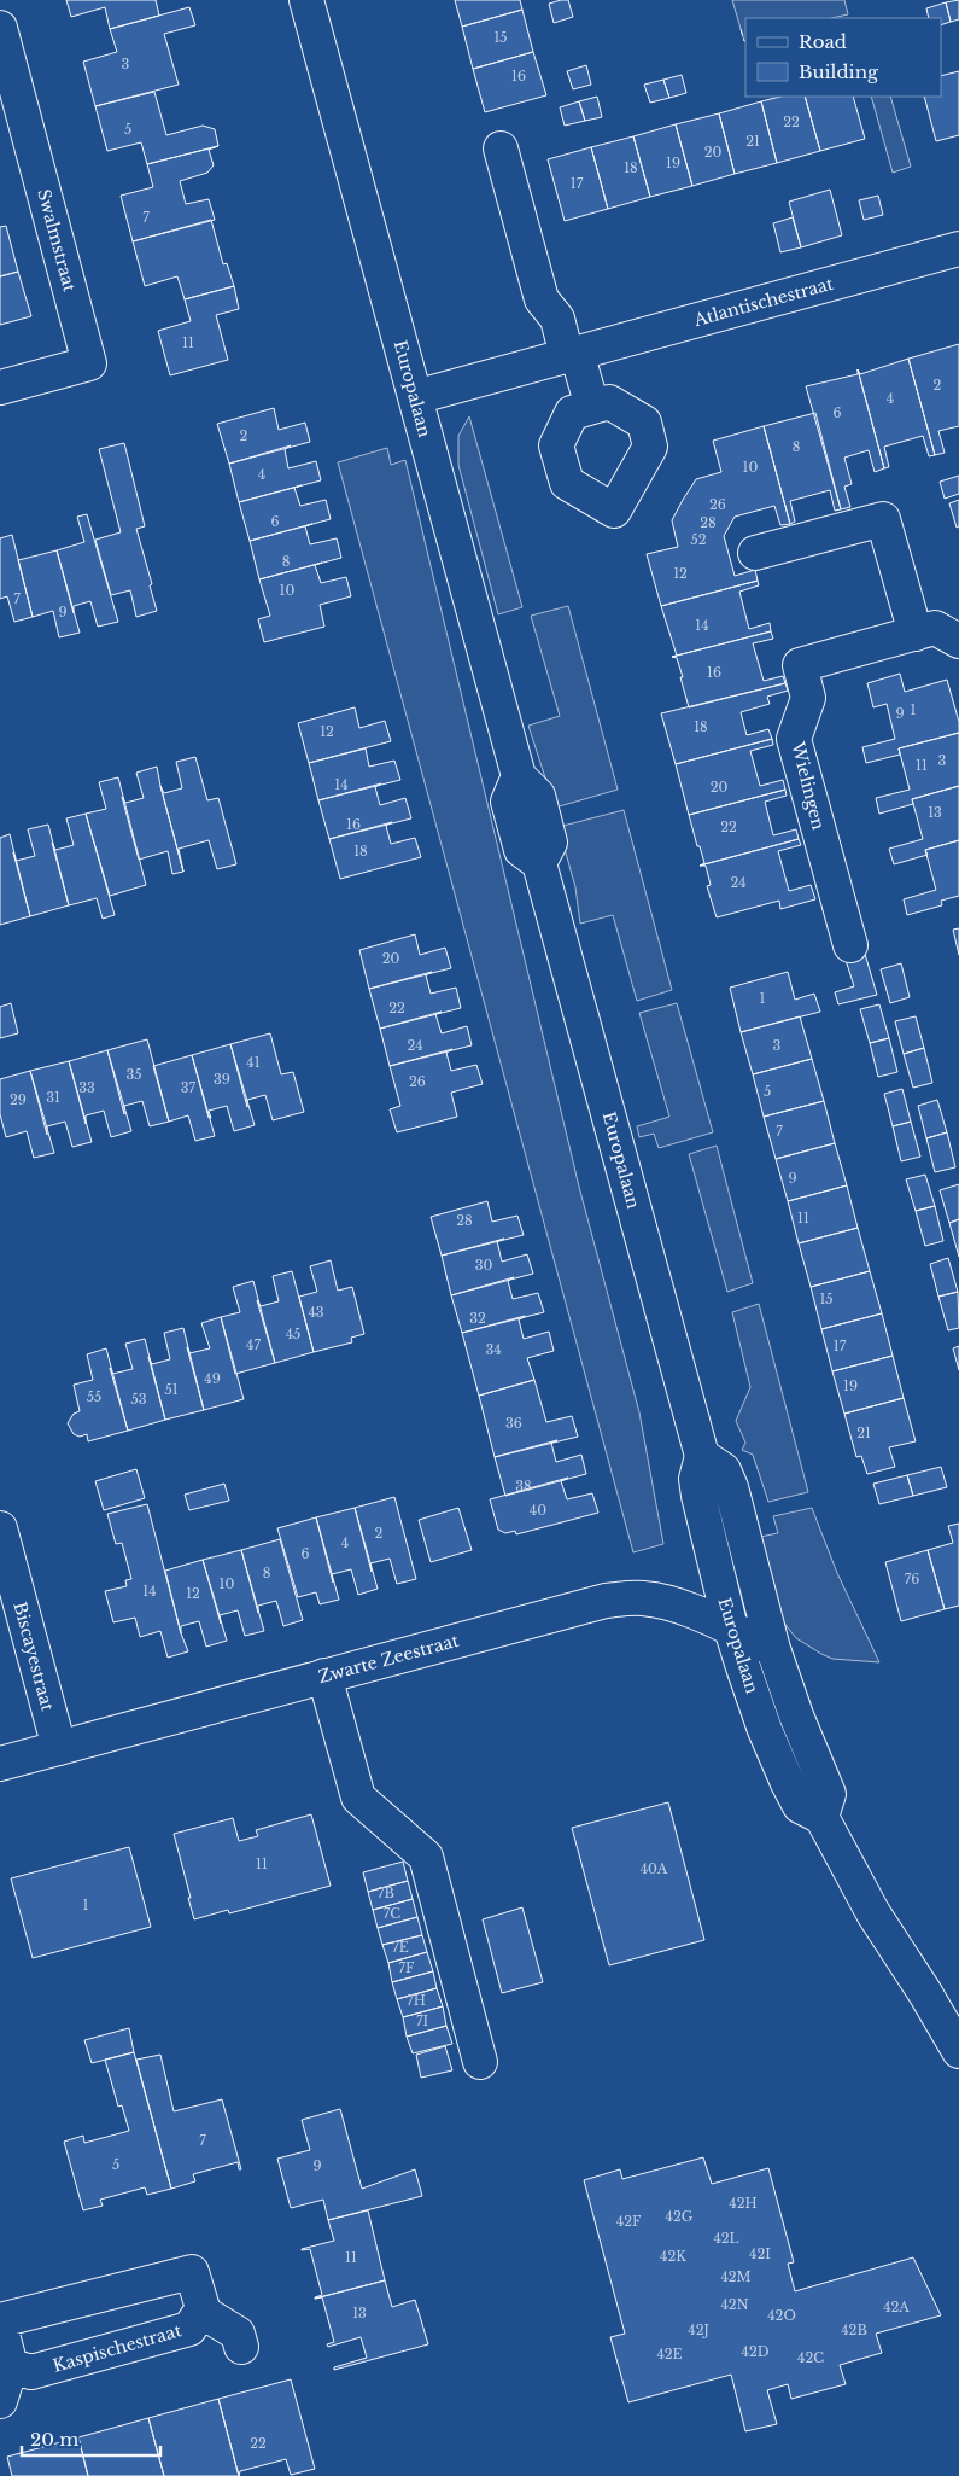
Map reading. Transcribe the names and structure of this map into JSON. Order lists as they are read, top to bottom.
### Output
{
  "streets": {
    "street": [
      "Swalmstraat",
      "Atlantischestraat",
      "Europalaan",
      "Wielingen",
      "Biscayestraat",
      "Zwarte Zeestraat",
      "Kaspischestraat"
    ]
  },
  "crossings": [
    ["Atlantischestraat", "Europalaan"],
    ["Europalaan", "Zwarte Zeestraat"],
    ["Biscayestraat", "Zwarte Zeestraat"]
  ],
  "house_numbers": [
    "15",
    "3",
    "16",
    "22",
    "5",
    "21",
    "20",
    "19",
    "18",
    "17",
    "7",
    "11",
    "2",
    "4",
    "6",
    "2",
    "8",
    "10",
    "4",
    "26",
    "6",
    "28",
    "52",
    "8",
    "12",
    "10",
    "7",
    "9",
    "14",
    "16",
    "1",
    "9",
    "18",
    "12",
    "3",
    "11",
    "14",
    "20",
    "13",
    "16",
    "22",
    "18",
    "24",
    "20",
    "1",
    "22",
    "24",
    "3",
    "41",
    "35",
    "39",
    "26",
    "33",
    "37",
    "5",
    "31",
    "29",
    "7",
    "9",
    "11",
    "28",
    "30",
    "15",
    "43",
    "32",
    "45",
    "47",
    "17",
    "34",
    "49",
    "19",
    "51",
    "55",
    "53",
    "36",
    "21",
    "38",
    "40",
    "2",
    "4",
    "6",
    "8",
    "76",
    "10",
    "14",
    "12",
    "11",
    "40A",
    "7B",
    "1",
    "7C",
    "7E",
    "7F",
    "7H",
    "7I",
    "7",
    "5",
    "9",
    "42H",
    "42G",
    "42F",
    "42L",
    "42I",
    "42K",
    "11",
    "42M",
    "42N",
    "42A",
    "13",
    "42O",
    "42J",
    "42B",
    "42D",
    "42E",
    "42C",
    "22"
  ],
  "legend": ["Road", "Building"],
  "scale_bar": "20 m"
}
